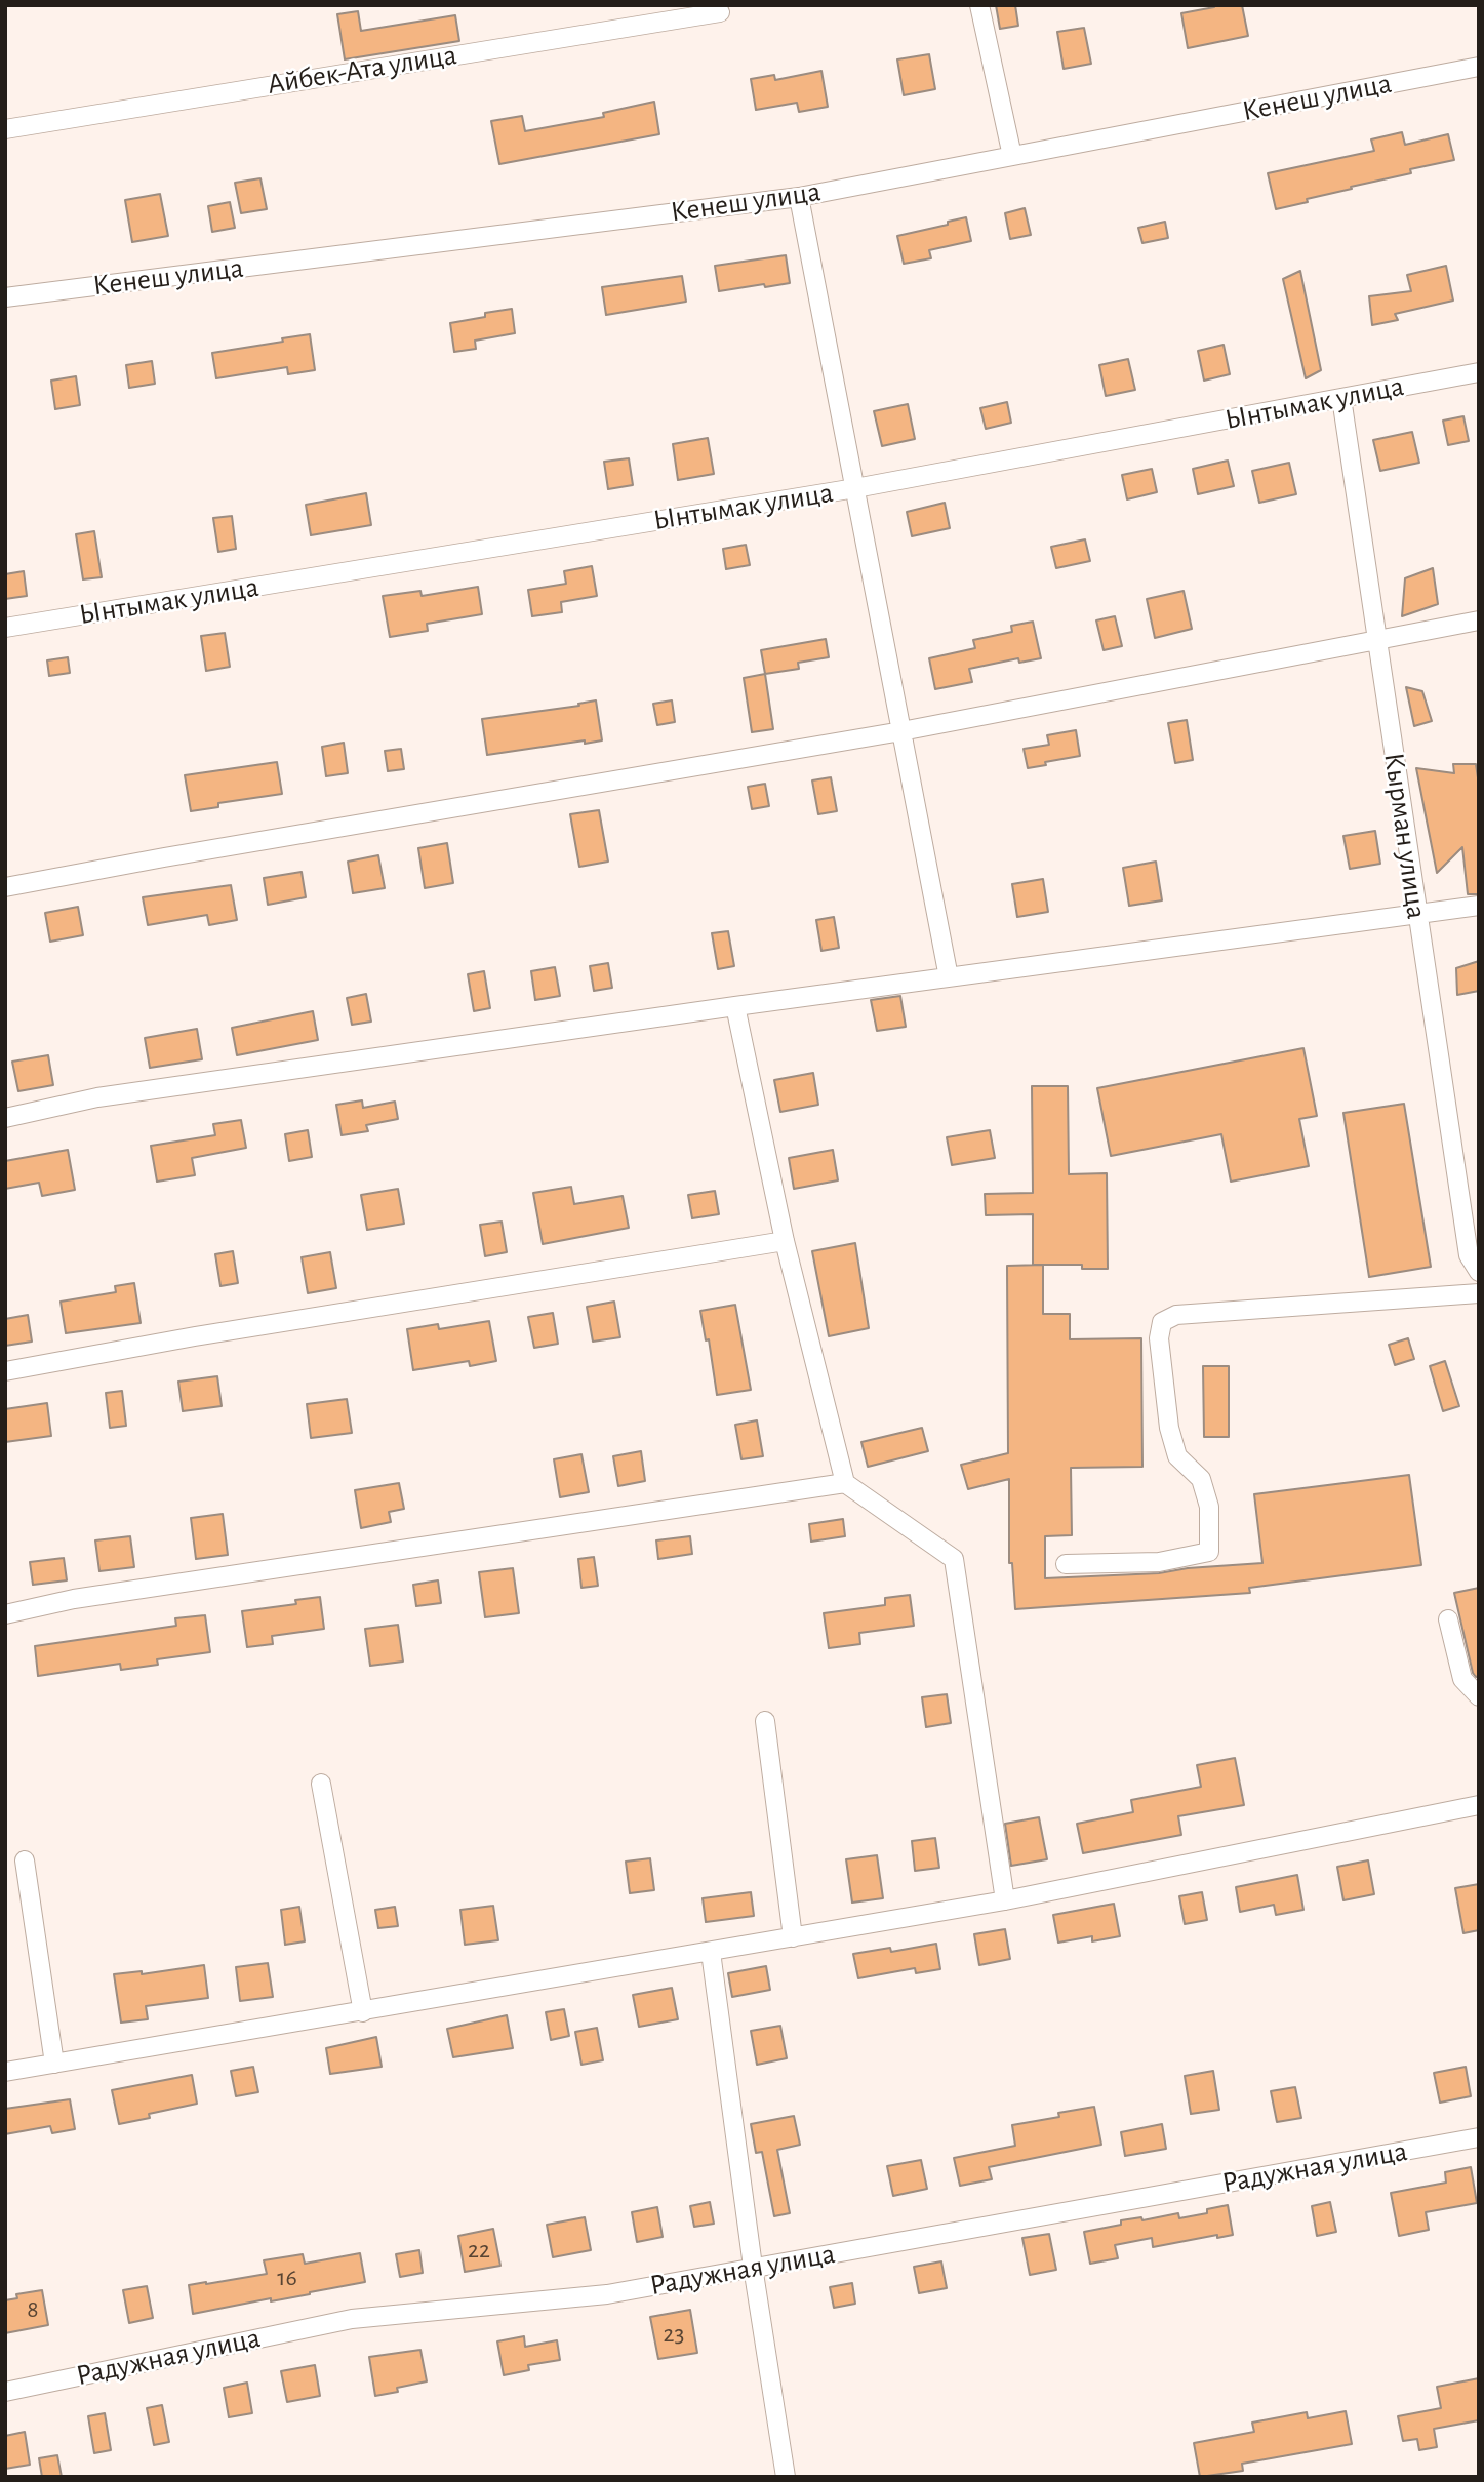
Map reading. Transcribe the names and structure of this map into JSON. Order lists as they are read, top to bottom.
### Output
{
  "streets": {
    "street": [
      "Айбек-Ата улица",
      "Кенеш улица",
      "Ынтымак улица",
      "Кырман улица",
      "Радужная улица"
    ]
  },
  "crossings": [
    ["Ынтымак улица", "Кырман улица"]
  ],
  "house_numbers": [
    "22",
    "16",
    "8",
    "23"
  ]
}
